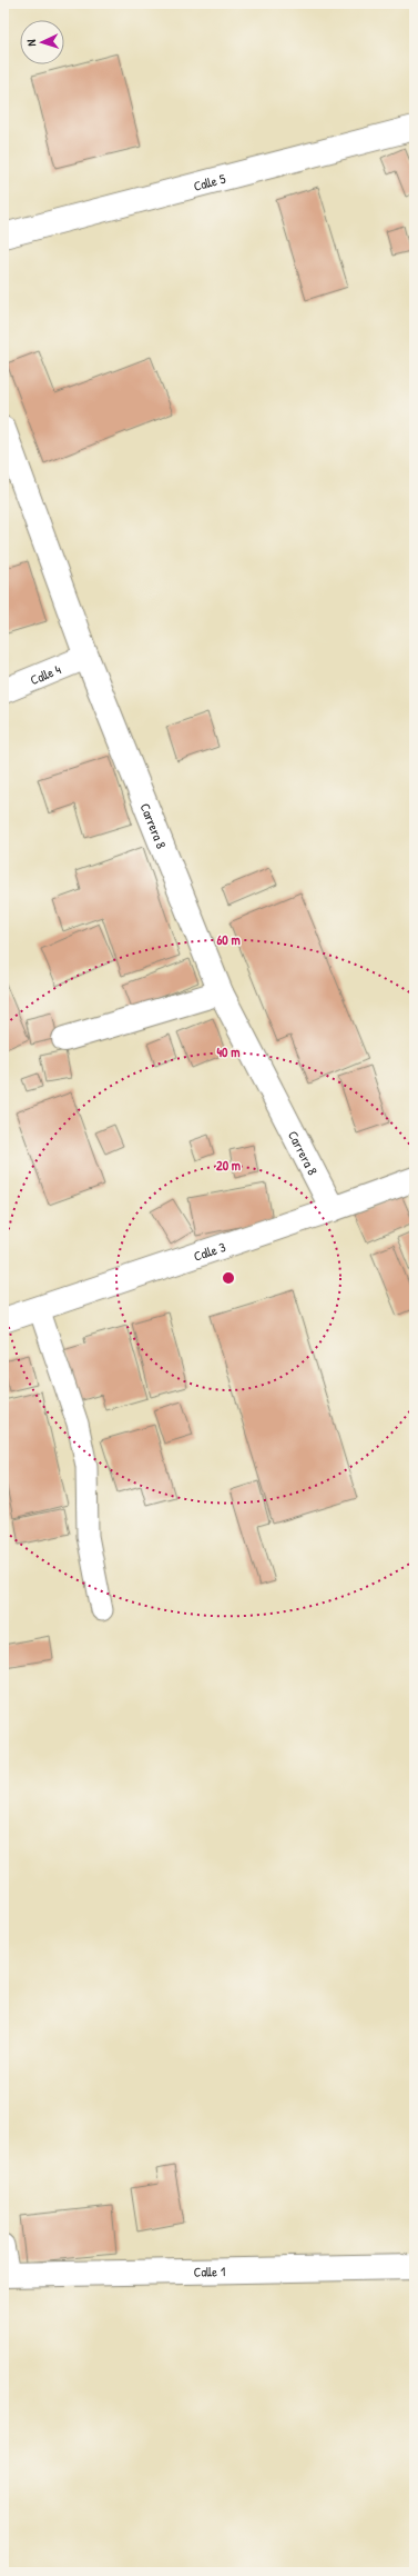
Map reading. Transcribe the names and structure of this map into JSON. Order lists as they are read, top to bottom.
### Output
{
  "streets": {
    "street": [
      "Calle 5",
      "Calle 4",
      "Carrera 8",
      "Calle 3",
      "Calle 1"
    ]
  },
  "crossings": [
    ["Calle 4", "Carrera 8"],
    ["Carrera 8", "Calle 3"]
  ],
  "north": "left",
  "rings": ["60 m", "40 m", "20 m"]
}
